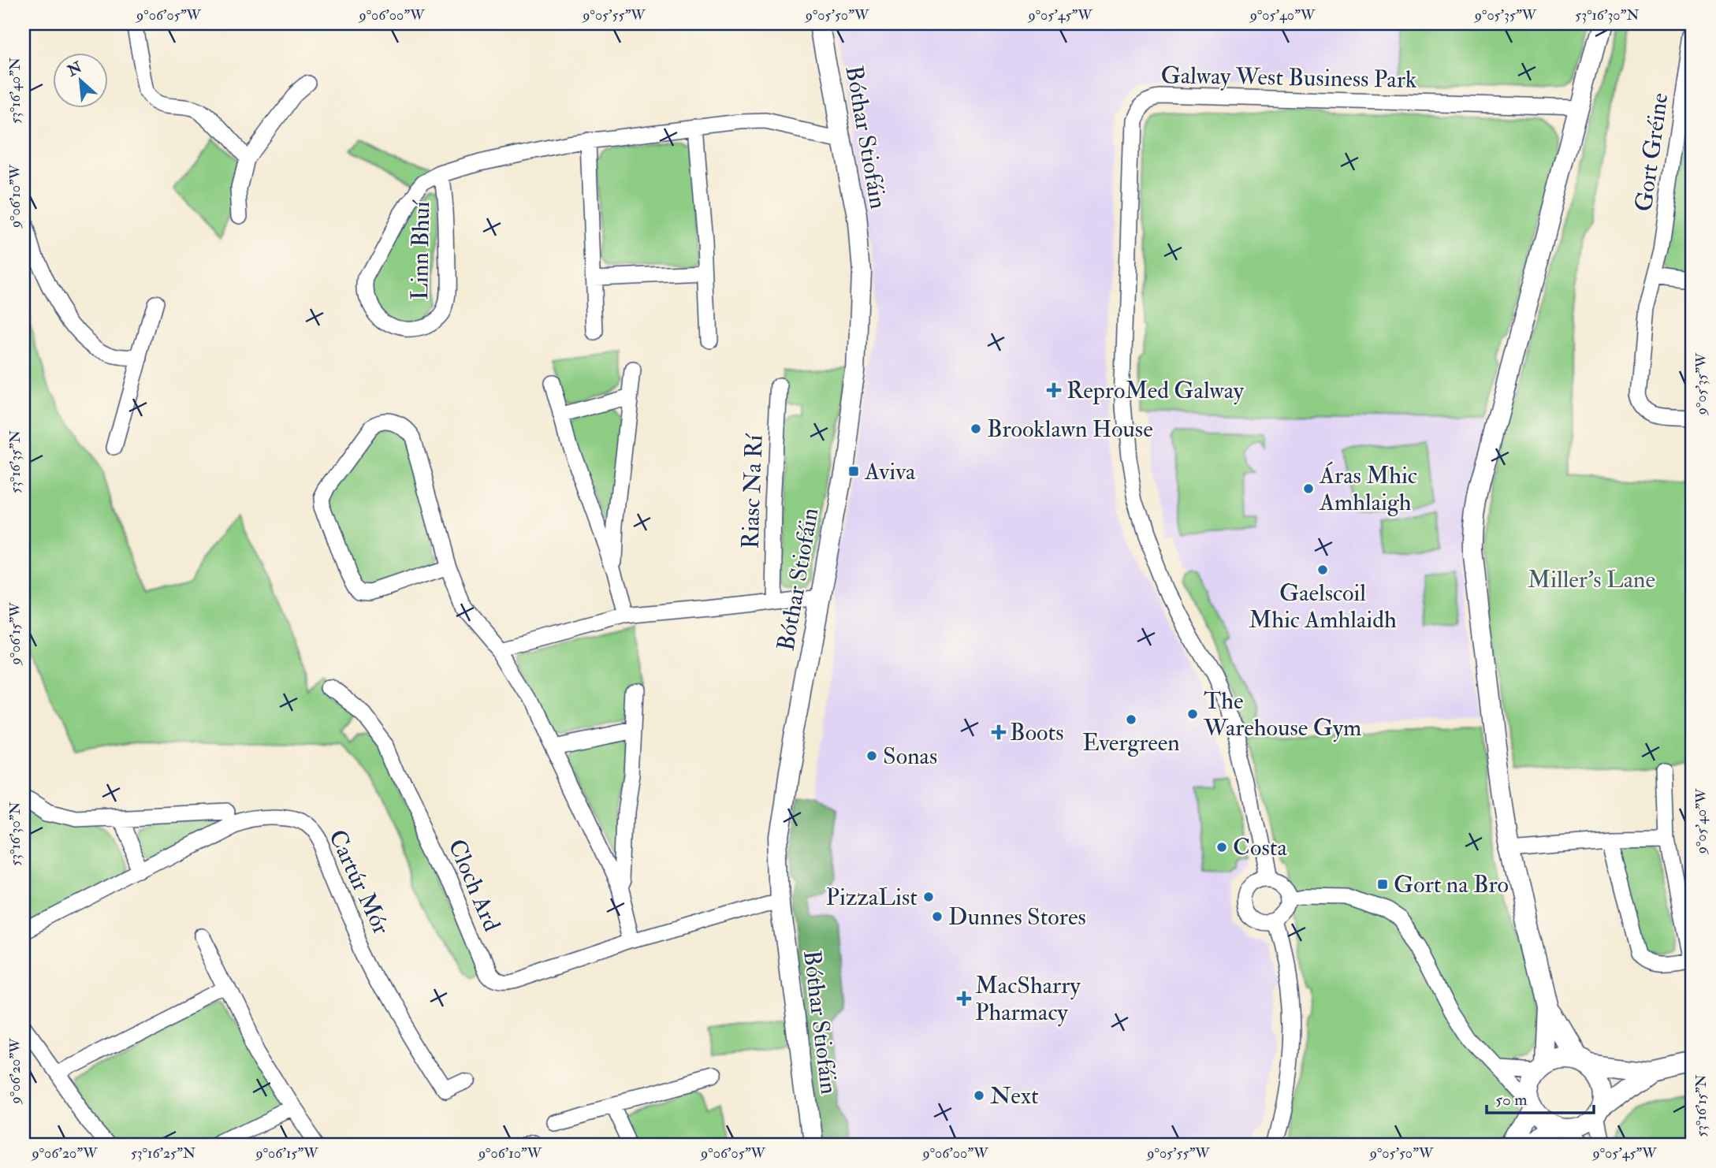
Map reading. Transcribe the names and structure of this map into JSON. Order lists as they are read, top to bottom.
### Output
{
  "streets": {
    "street": [
      "Galway West Business Park",
      "Bóthar Stiofáin",
      "Gort Gréine",
      "Linn Bhuí",
      "Riasc Na Rí",
      "Cartúr Mór",
      "Cloch Ard"
    ]
  },
  "crossings": [
    ["Bóthar Stiofáin", "Linn Bhuí"],
    ["Bóthar Stiofáin", "Cloch Ard"]
  ],
  "parks": ["Miller's Lane"],
  "places": {
    "health": ["ReproMed Galway", "Boots", "MacSharry Pharmacy"],
    "other": [
      "Brooklawn House",
      "Áras Mhic Amhlaigh",
      "Gaelscoil Mhic Amhlaidh",
      "The Warehouse Gym",
      "Evergreen",
      "Sonas",
      "Costa",
      "PizzaList",
      "Dunnes Stores",
      "Next"
    ],
    "transit": ["Aviva", "Gort na Bro"]
  },
  "scale_bar": "50 m",
  "north": "top left",
  "coordinates": [
    "9°06'05\"W",
    "9°06'00\"W",
    "9°05'55\"W",
    "9°05'50\"W",
    "9°05'45\"W",
    "9°05'40\"W",
    "9°05'35\"W",
    "53°16'30\"N",
    "53°16'40\"N",
    "9°06'10\"W",
    "53°16'35\"N",
    "9°06'15\"W",
    "9°06'20\"W",
    "53°16'15\"N",
    "53°16'25\"N"
  ]
}
